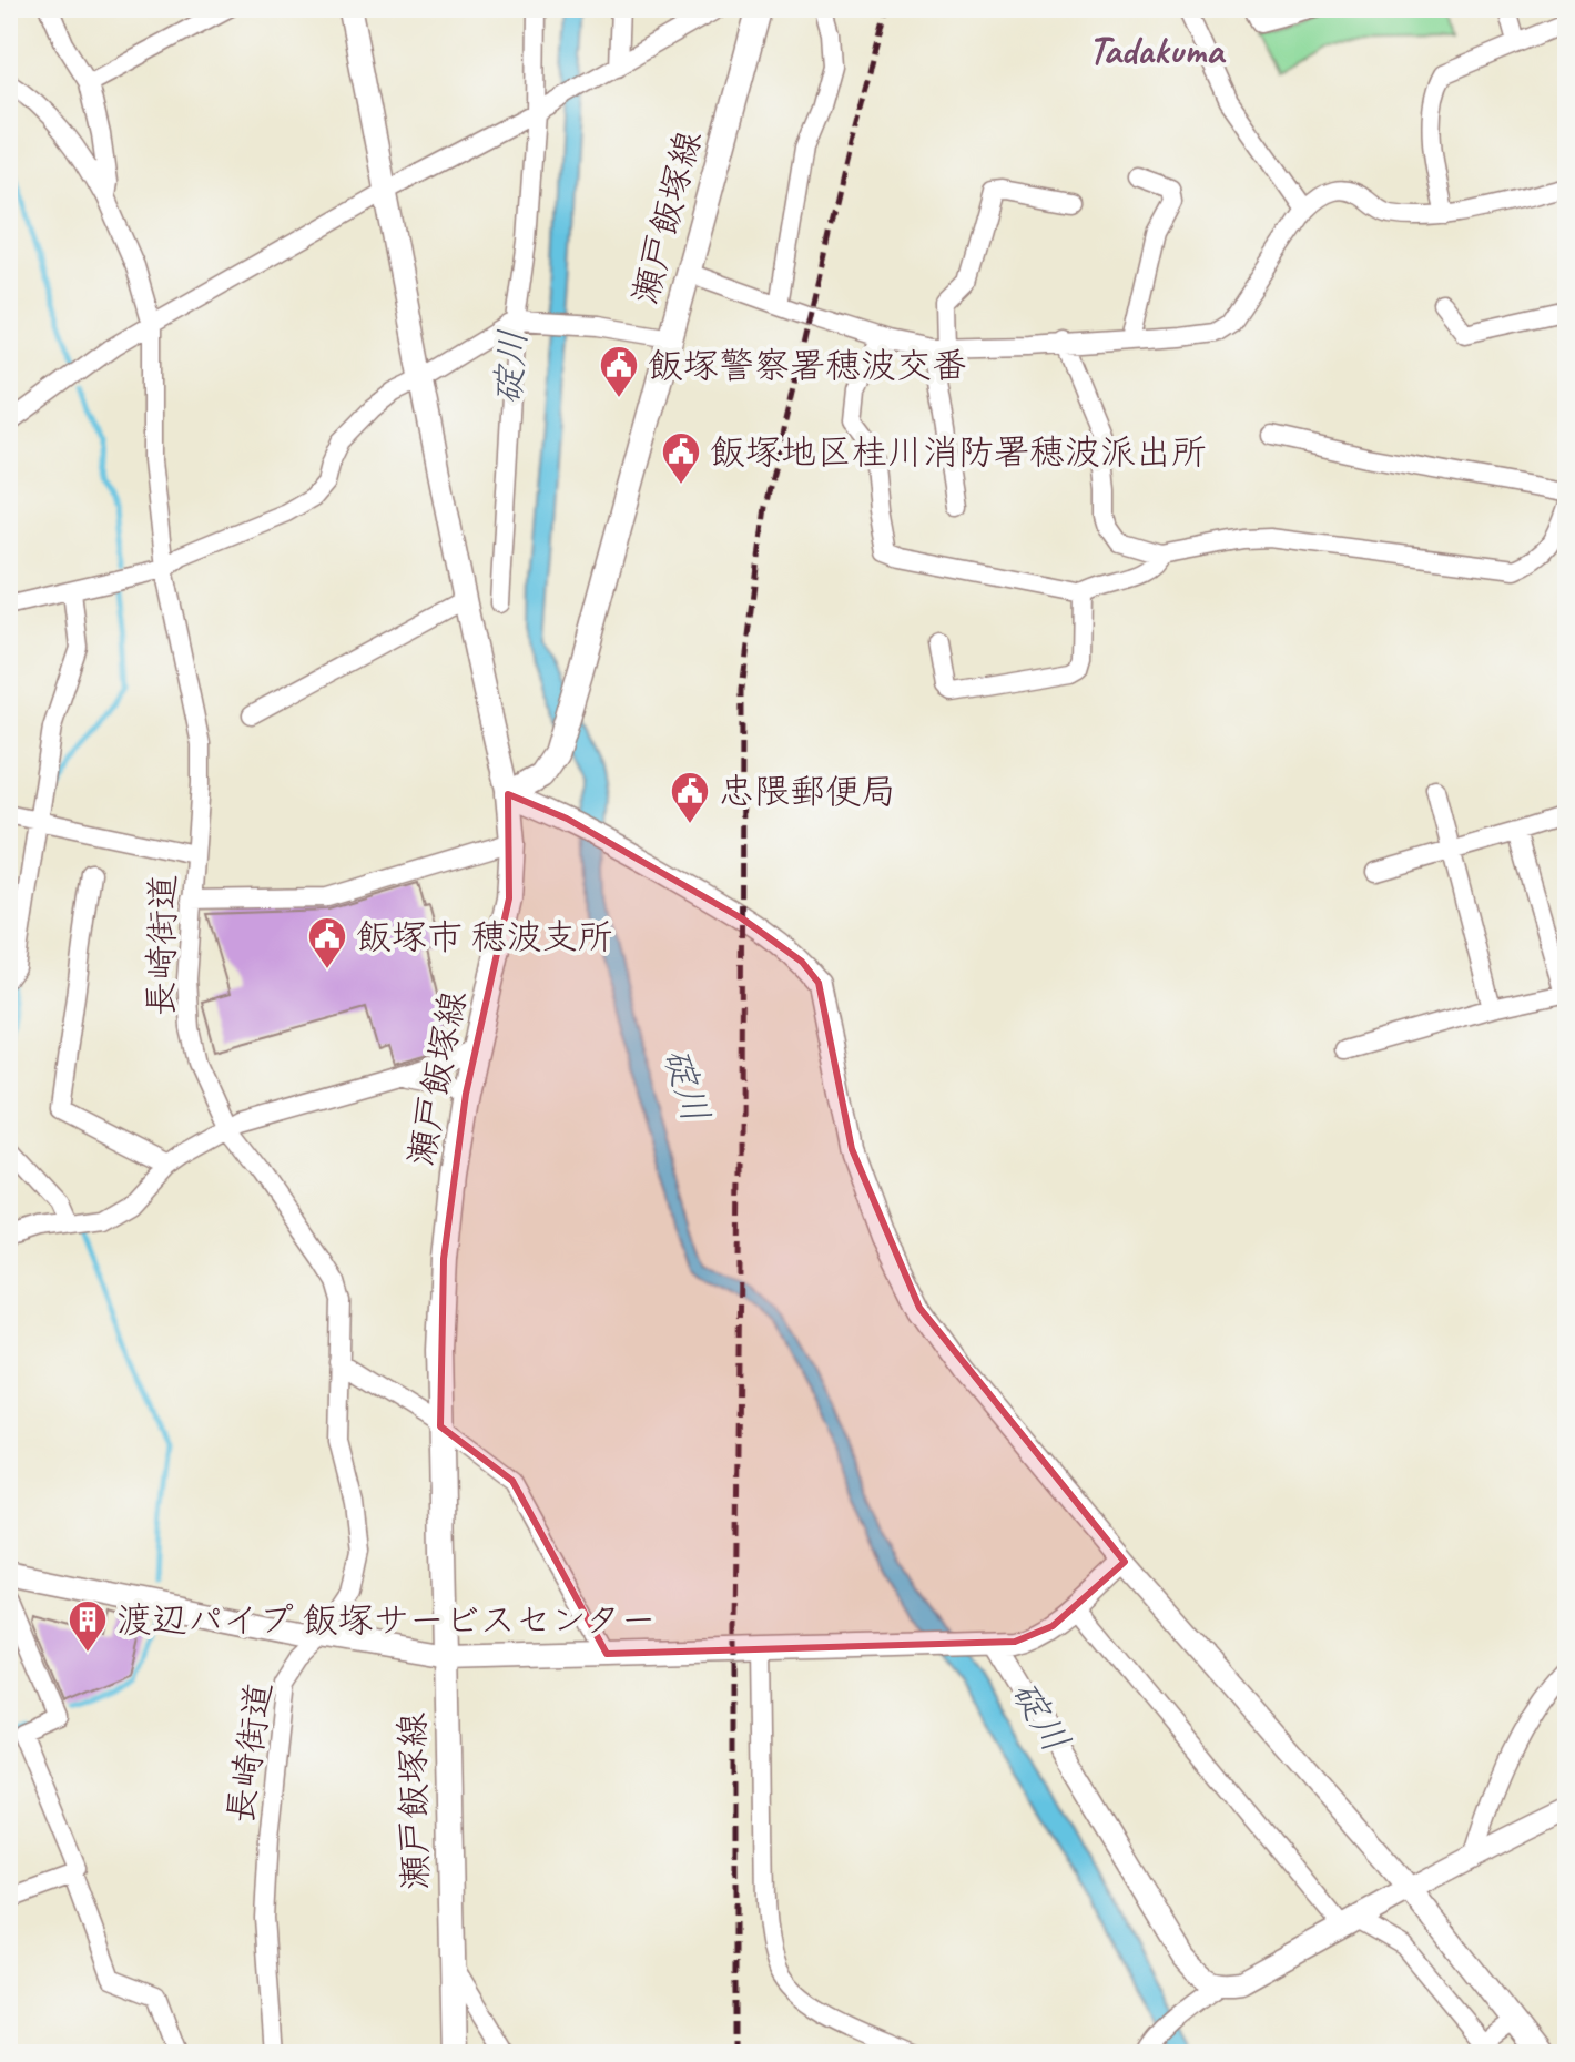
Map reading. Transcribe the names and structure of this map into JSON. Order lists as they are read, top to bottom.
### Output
{
  "streets": {
    "main road": ["瀬戸飯塚線"],
    "street": ["長崎街道"]
  },
  "districts": ["Tadakuma"],
  "water": ["碇川"],
  "places": {
    "public building": [
      "飯塚警察署穂波交番",
      "飯塚地区桂川消防署穂波派出所",
      "忠隈郵便局",
      "飯塚市 穂波支所"
    ],
    "building": ["渡辺パイプ 飯塚サービスセンター"]
  }
}
